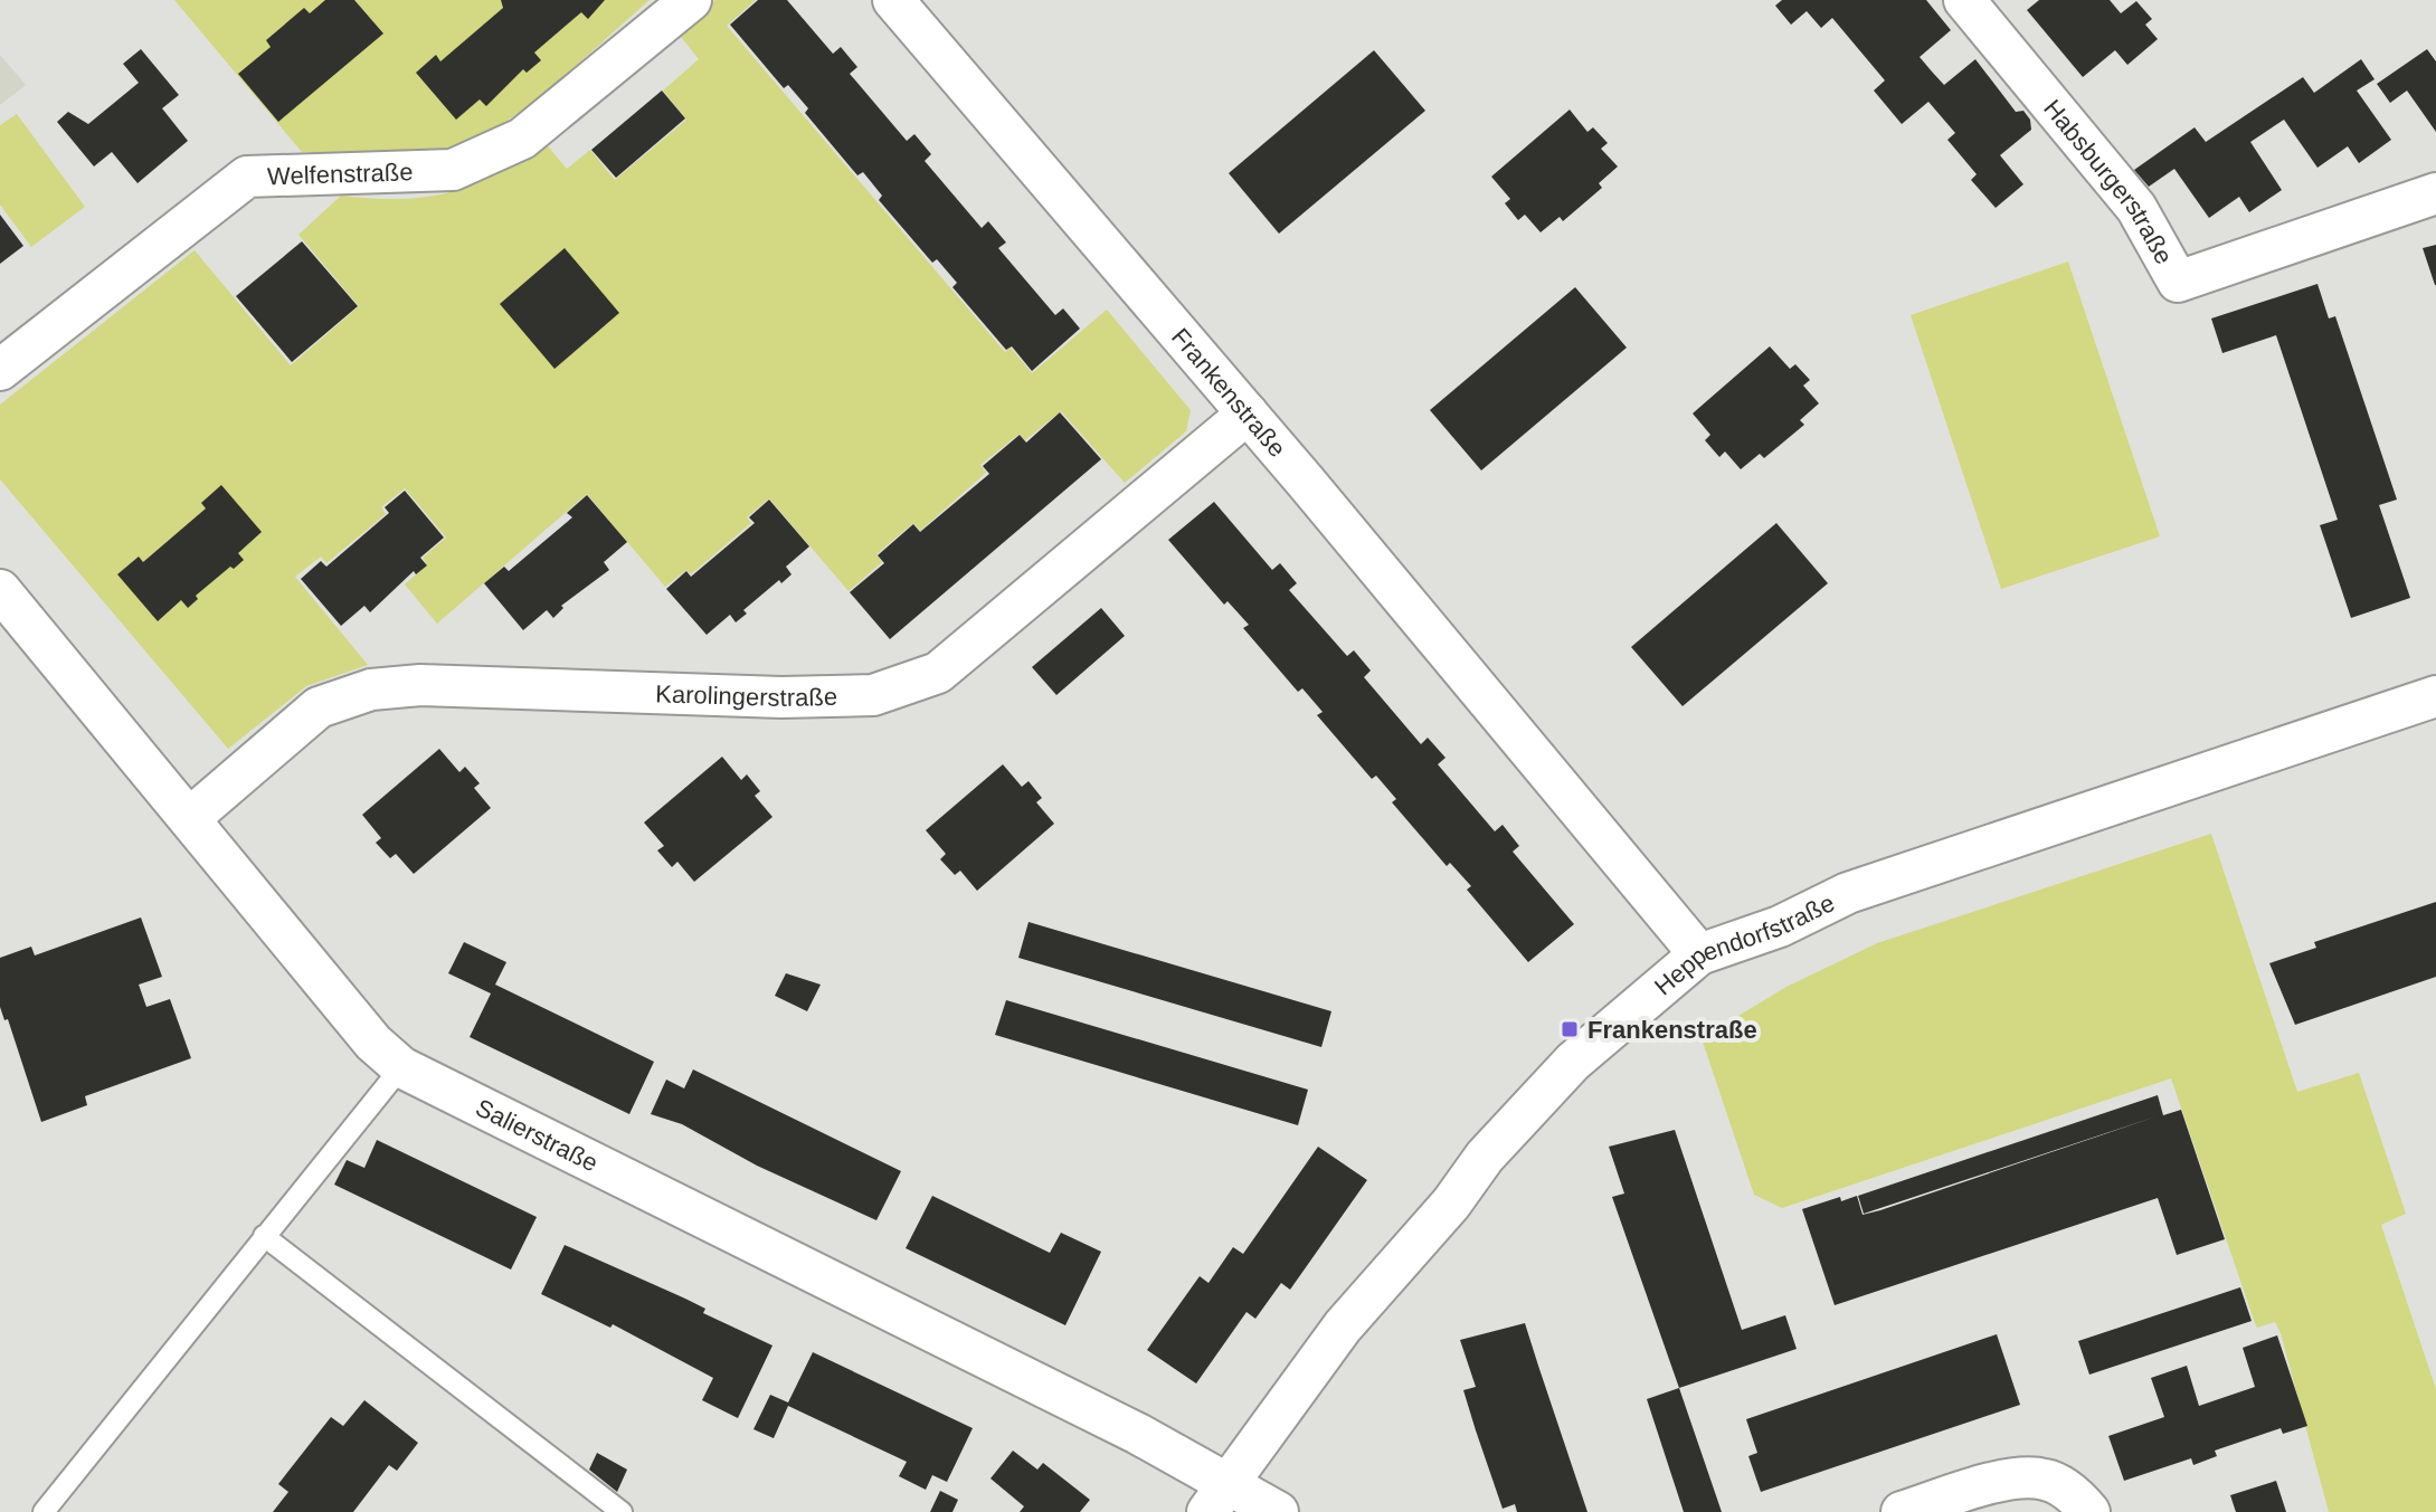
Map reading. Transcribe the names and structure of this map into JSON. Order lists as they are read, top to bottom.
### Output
{
  "streets": {
    "street": [
      "Welfenstraße",
      "Habsburgerstraße",
      "Frankenstraße",
      "Karolingerstraße",
      "Heppendorfstraße",
      "Salierstraße"
    ]
  },
  "crossings": [
    ["Frankenstraße", "Karolingerstraße"],
    ["Frankenstraße", "Heppendorfstraße"],
    ["Karolingerstraße", "Salierstraße"],
    ["Heppendorfstraße", "Salierstraße"]
  ],
  "places": {
    "transit": ["Frankenstraße"]
  }
}
